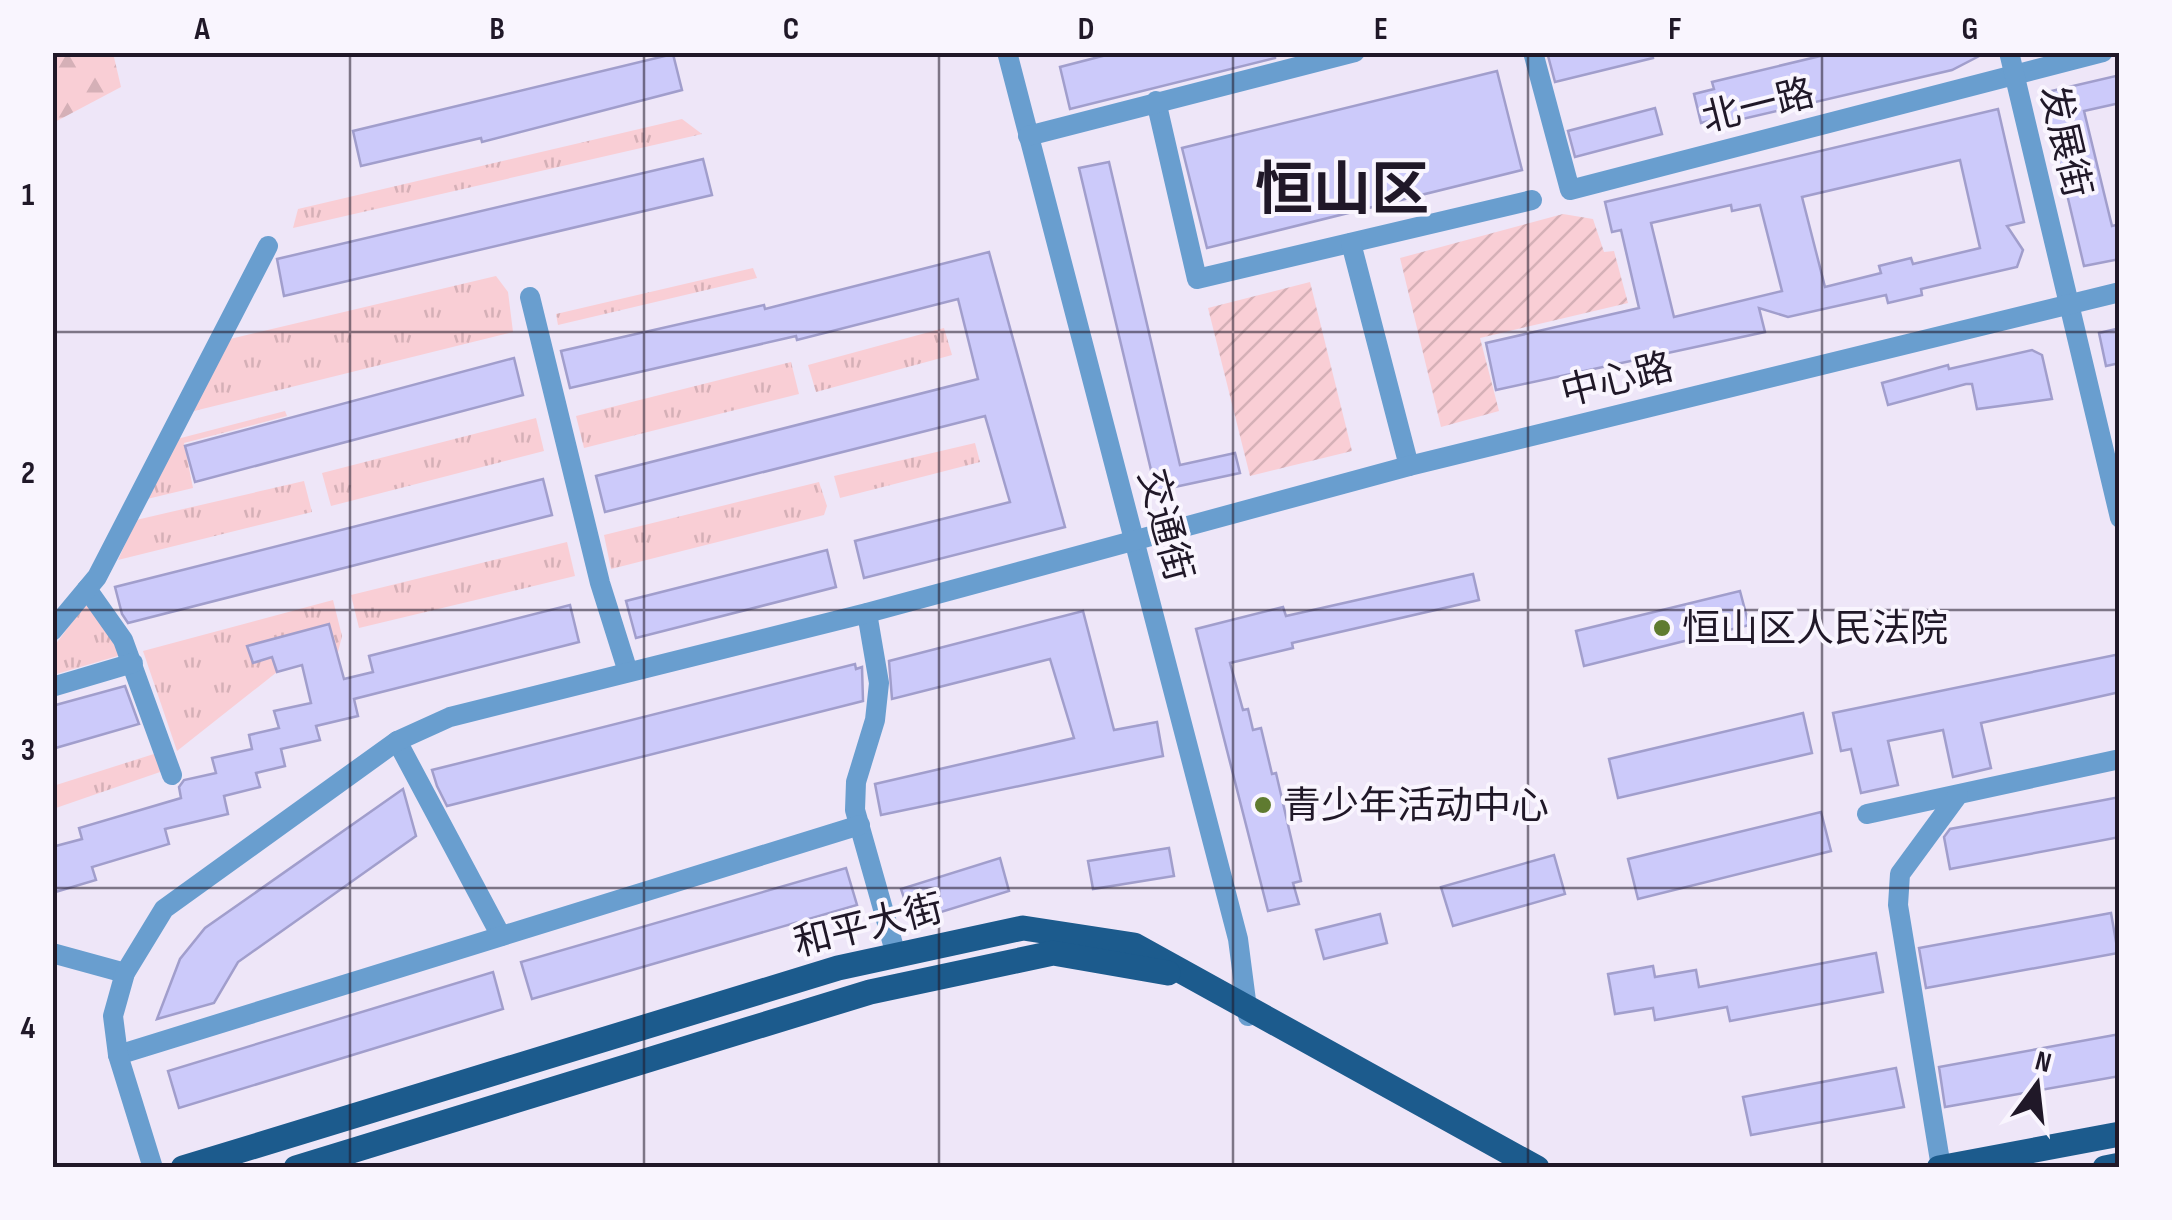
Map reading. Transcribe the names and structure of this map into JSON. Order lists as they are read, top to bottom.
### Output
{
  "streets": {
    "main road": ["和平大街"],
    "street": [
      "北一路",
      "发展街",
      "中心路",
      "交通街"
    ]
  },
  "crossings": [
    ["北一路", "发展街"],
    ["发展街", "中心路"],
    ["中心路", "交通街"],
    ["交通街", "和平大街"]
  ],
  "districts": ["恒山区"],
  "places": ["恒山区人民法院", "青少年活动中心"],
  "north": "top",
  "grid": {
    "columns": [
      "A",
      "B",
      "C",
      "D",
      "E",
      "F",
      "G"
    ],
    "rows": [
      "1",
      "2",
      "3",
      "4"
    ]
  }
}
